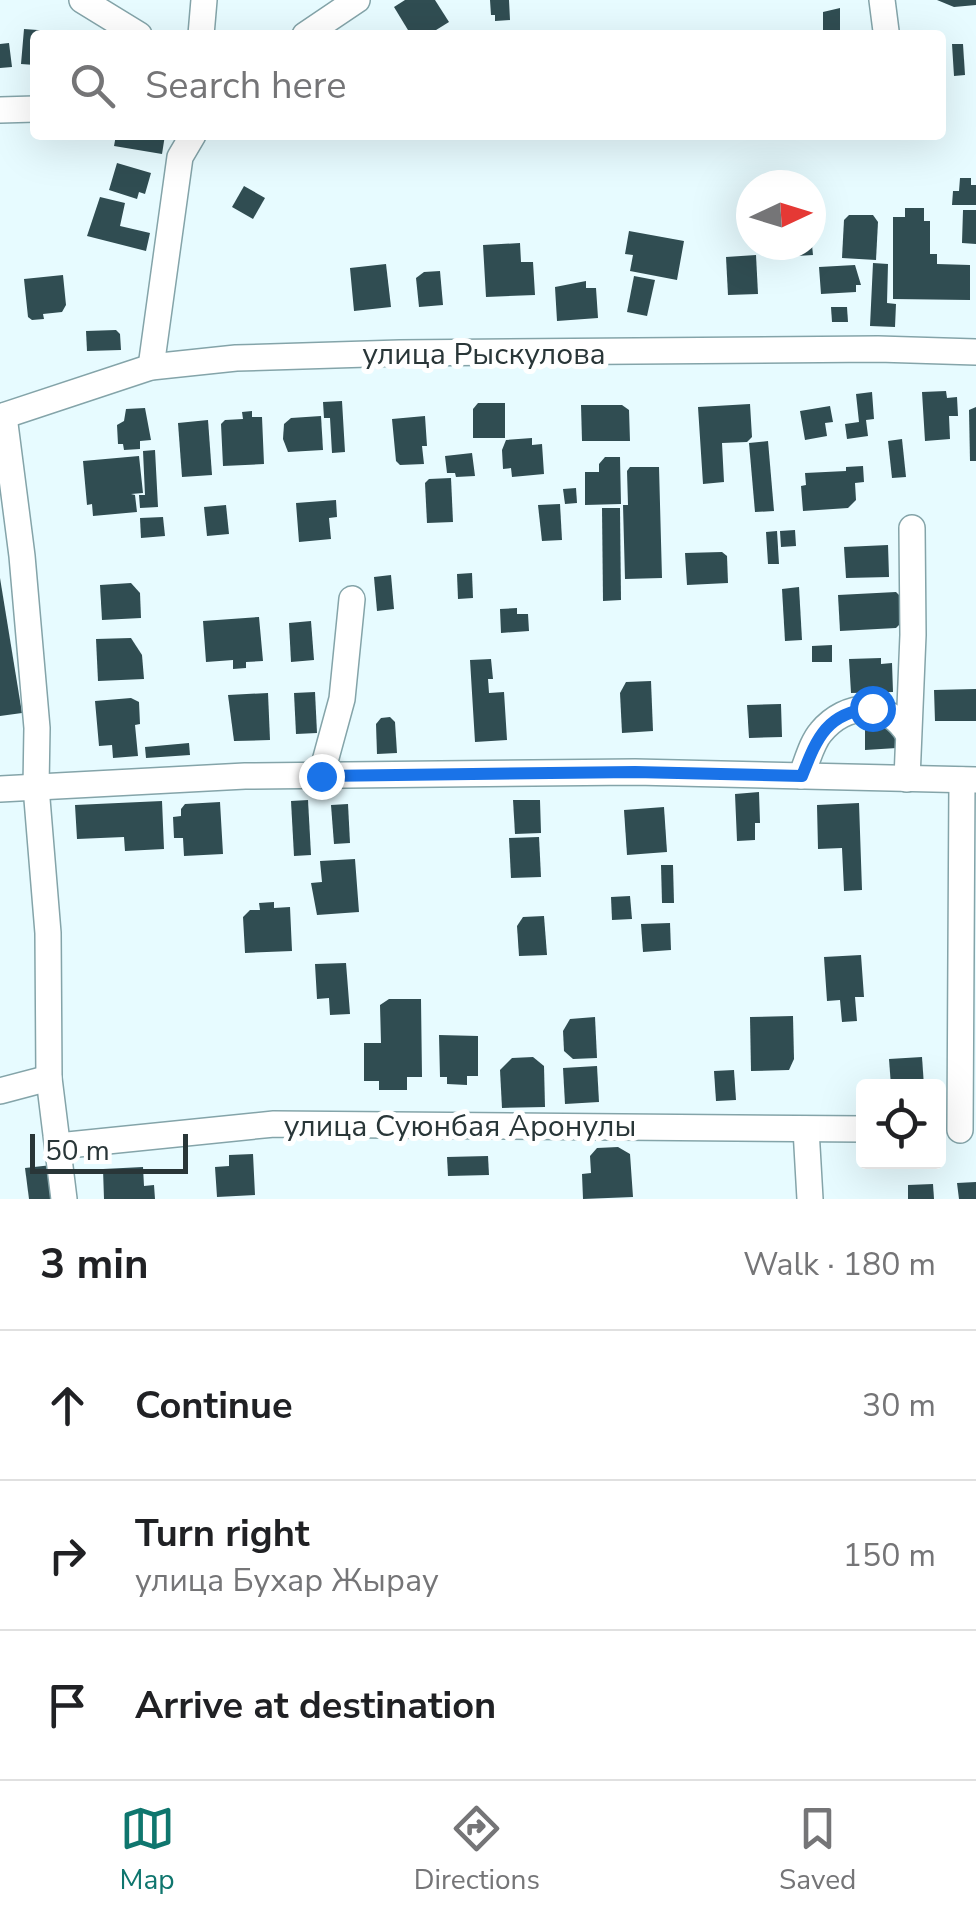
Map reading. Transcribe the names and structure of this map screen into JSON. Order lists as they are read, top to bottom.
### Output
{
  "streets": {
    "street": ["улица Рыскулова", "улица Суюнбая Аронулы"]
  },
  "scale_bar": "50 m",
  "north": "right",
  "page": {
    "search": "Search here",
    "scale": "50 m",
    "heading": ["3 min", "Walk · 180 m"],
    "list": [
      ["Continue", "30 m"],
      ["Turn right", "улица Бухар Жырау", "150 m"],
      "Arrive at destination"
    ],
    "nav": ["Map", "Directions", "Saved"]
  }
}
